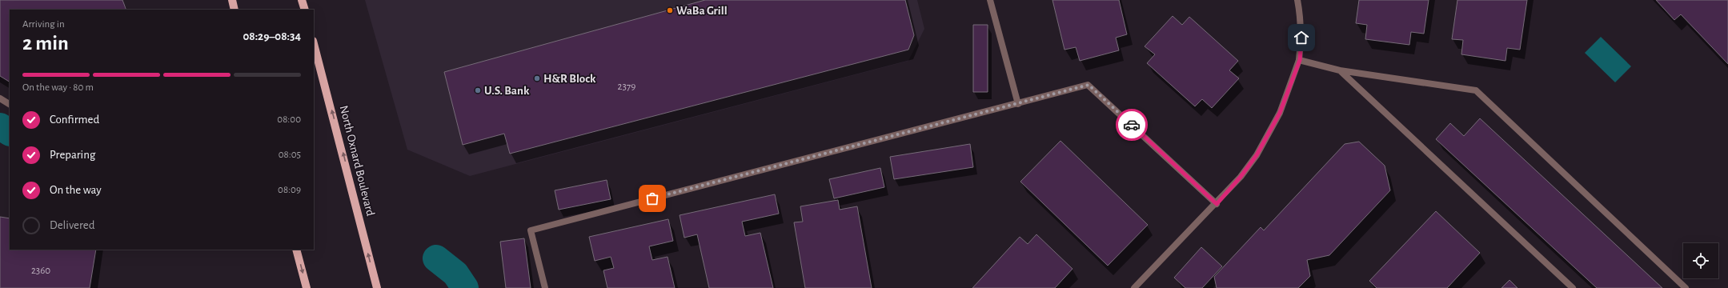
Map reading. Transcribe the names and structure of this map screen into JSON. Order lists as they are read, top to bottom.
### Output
{
  "streets": {
    "main road": ["North Oxnard Boulevard"]
  },
  "one_way": ["North Oxnard Boulevard"],
  "places": ["WaBa Grill", "H&R Block", "U.S. Bank"],
  "house_numbers": ["2379", "2360"],
  "page": {
    "heading": ["2 min", "Arriving in", "08:29–08:34"],
    "bar": "On the way · 80 m",
    "list": [
      ["Confirmed", "08:00"],
      ["Preparing", "08:05"],
      ["On the way", "08:09"],
      "Delivered"
    ]
  }
}
